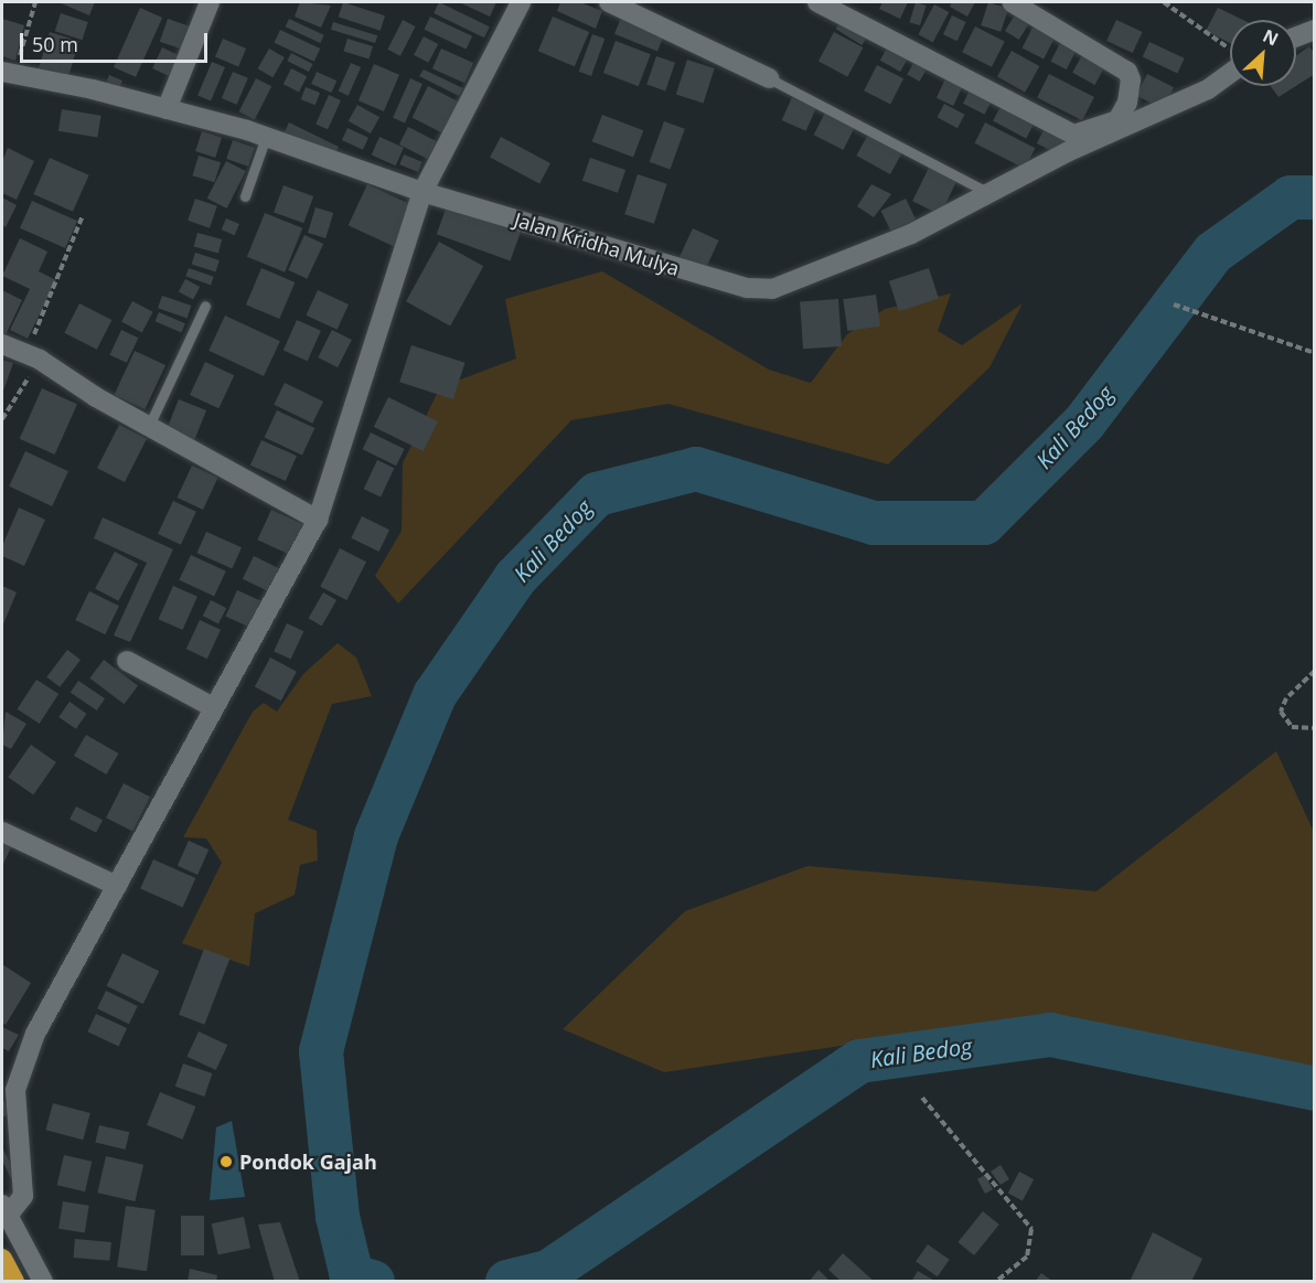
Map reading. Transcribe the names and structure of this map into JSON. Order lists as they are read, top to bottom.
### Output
{
  "streets": {
    "street": ["Jalan Kridha Mulya"]
  },
  "water": ["Kali Bedog"],
  "places": ["Pondok Gajah"],
  "scale_bar": "50 m",
  "north": "top right"
}
